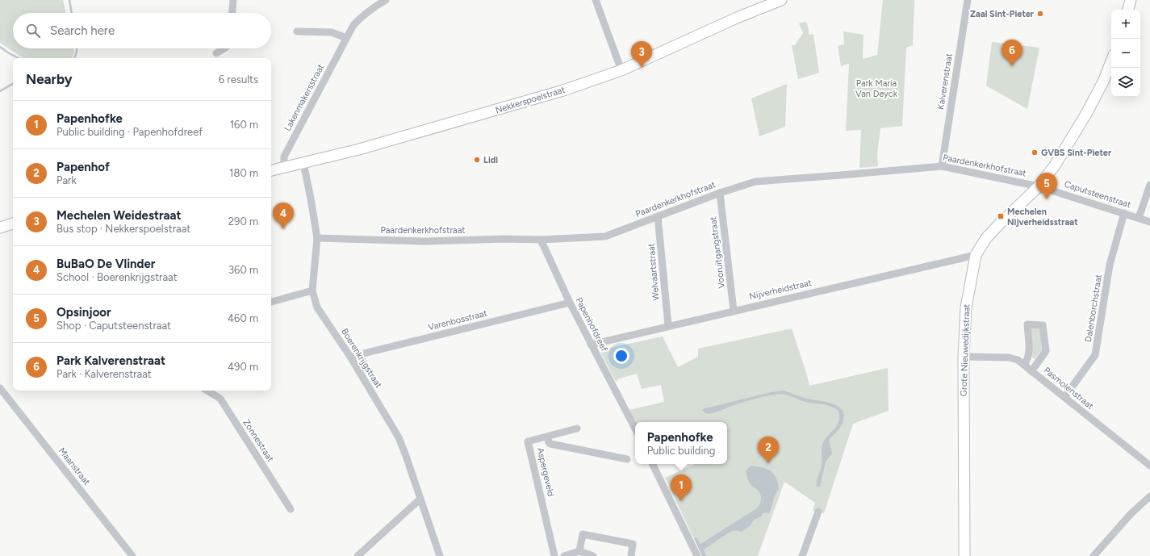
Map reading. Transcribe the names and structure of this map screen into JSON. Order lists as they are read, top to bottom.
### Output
{
  "streets": {
    "main road": ["Nekkerspoelstraat", "Grote Nieuwedijkstraat"],
    "street": [
      "Kalverenstraat",
      "Lakenmakersstraat",
      "Paardenkerkhofstraat",
      "Caputsteenstraat",
      "Vooruitgangstraat",
      "Welvaartstraat",
      "Nijverheidstraat",
      "Dalenborchstraat",
      "Varenbosstraat",
      "Papenhofdreef",
      "Boerenkrijgstraat",
      "Pasmolenstraat",
      "Zonnestraat",
      "Maanstraat",
      "Aspergeveld"
    ]
  },
  "crossings": [
    ["Kalverenstraat", "Paardenkerkhofstraat"],
    ["Lakenmakersstraat", "Nekkerspoelstraat"],
    ["Nekkerspoelstraat", "Boerenkrijgstraat"],
    ["Paardenkerkhofstraat", "Caputsteenstraat"],
    ["Paardenkerkhofstraat", "Vooruitgangstraat"],
    ["Paardenkerkhofstraat", "Welvaartstraat"],
    ["Paardenkerkhofstraat", "Papenhofdreef"],
    ["Paardenkerkhofstraat", "Grote Nieuwedijkstraat"],
    ["Paardenkerkhofstraat", "Boerenkrijgstraat"],
    ["Caputsteenstraat", "Dalenborchstraat"],
    ["Caputsteenstraat", "Grote Nieuwedijkstraat"],
    ["Vooruitgangstraat", "Nijverheidstraat"],
    ["Welvaartstraat", "Nijverheidstraat"],
    ["Nijverheidstraat", "Papenhofdreef"],
    ["Nijverheidstraat", "Grote Nieuwedijkstraat"],
    ["Dalenborchstraat", "Pasmolenstraat"],
    ["Varenbosstraat", "Papenhofdreef"],
    ["Varenbosstraat", "Boerenkrijgstraat"],
    ["Grote Nieuwedijkstraat", "Pasmolenstraat"]
  ],
  "parks": ["Park Maria Van Deyck"],
  "places": {
    "other": ["Zaal Sint-Pieter", "GVBS Sint-Pieter", "Lidl"],
    "transit": ["Mechelen Nijverheidsstraat"]
  },
  "page": {
    "map_buttons": ["+", "−"],
    "search": "Search here",
    "pins": [
      "6",
      "3",
      "5",
      "4",
      "2",
      "1"
    ],
    "heading": ["Nearby", "6 results"],
    "list": [
      {
        "mark": "1",
        "name": "Papenhofke",
        "note": "Public building · Papenhofdreef",
        "value": "160 m"
      },
      {
        "mark": "2",
        "name": "Papenhof",
        "note": "Park",
        "value": "180 m"
      },
      {
        "mark": "3",
        "name": "Mechelen Weidestraat",
        "note": "Bus stop · Nekkerspoelstraat",
        "value": "290 m"
      },
      {
        "mark": "4",
        "name": "BuBaO De Vlinder",
        "note": "School · Boerenkrijgstraat",
        "value": "360 m"
      },
      {
        "mark": "5",
        "name": "Opsinjoor",
        "note": "Shop · Caputsteenstraat",
        "value": "460 m"
      },
      {
        "mark": "6",
        "name": "Park Kalverenstraat",
        "note": "Park · Kalverenstraat",
        "value": "490 m"
      }
    ],
    "popup": ["Papenhofke", "Public building"]
  }
}
